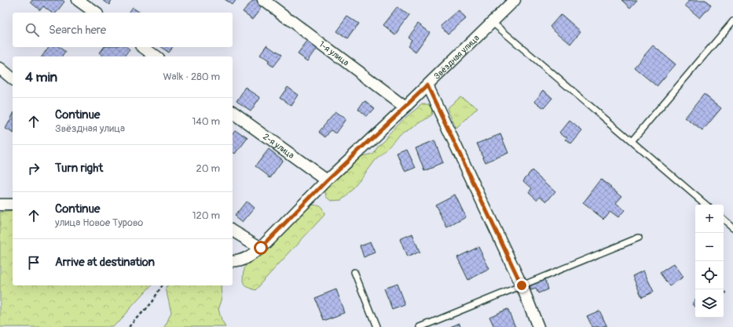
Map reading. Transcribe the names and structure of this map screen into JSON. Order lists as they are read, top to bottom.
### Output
{
  "streets": {
    "street": ["1-я улица", "Звёздная улица", "2-я улица"]
  },
  "crossings": [
    ["1-я улица", "Звёздная улица"],
    ["Звёздная улица", "2-я улица"]
  ],
  "page": {
    "search": "Search here",
    "heading": ["4 min", "Walk · 280 m"],
    "list": [
      ["Continue", "Звёздная улица", "140 m"],
      ["Turn right", "20 m"],
      ["Continue", "улица Новое Турово", "120 m"],
      "Arrive at destination"
    ],
    "map_buttons": ["+", "−"]
  }
}
